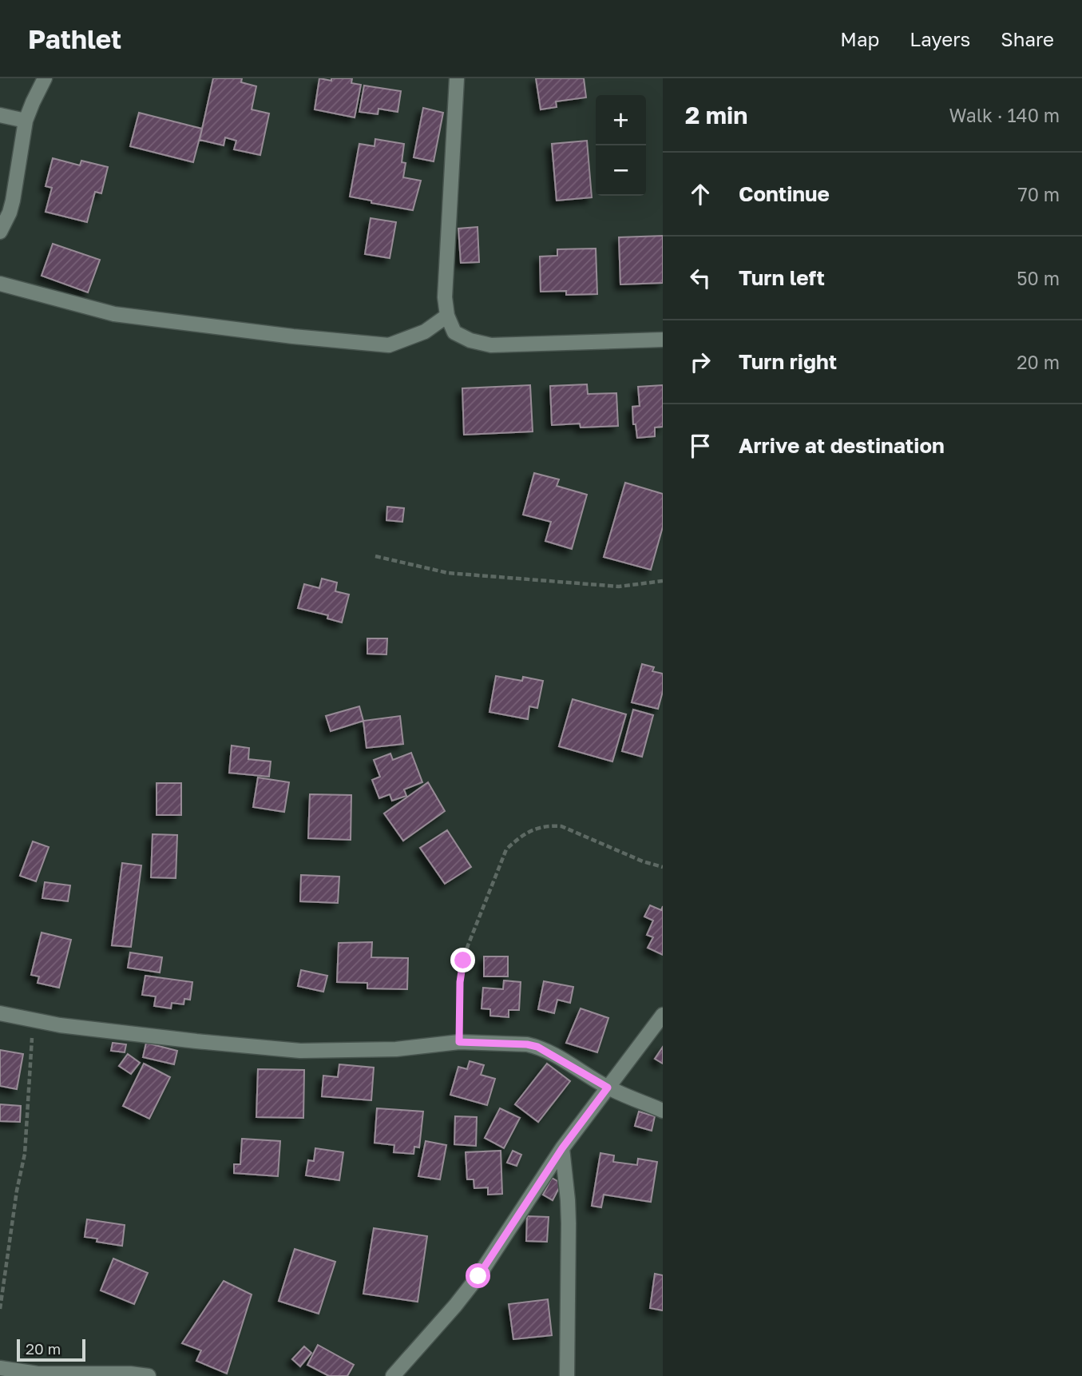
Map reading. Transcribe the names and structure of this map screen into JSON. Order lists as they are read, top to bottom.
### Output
{
  "scale_bar": "20 m",
  "page": {
    "header": "Pathlet",
    "nav": ["Map", "Layers", "Share"],
    "heading": ["2 min", "Walk · 140 m"],
    "map_buttons": ["+", "−"],
    "list": [
      ["Continue", "70 m"],
      ["Turn left", "50 m"],
      ["Turn right", "20 m"],
      "Arrive at destination"
    ],
    "scale": "20 m"
  }
}
